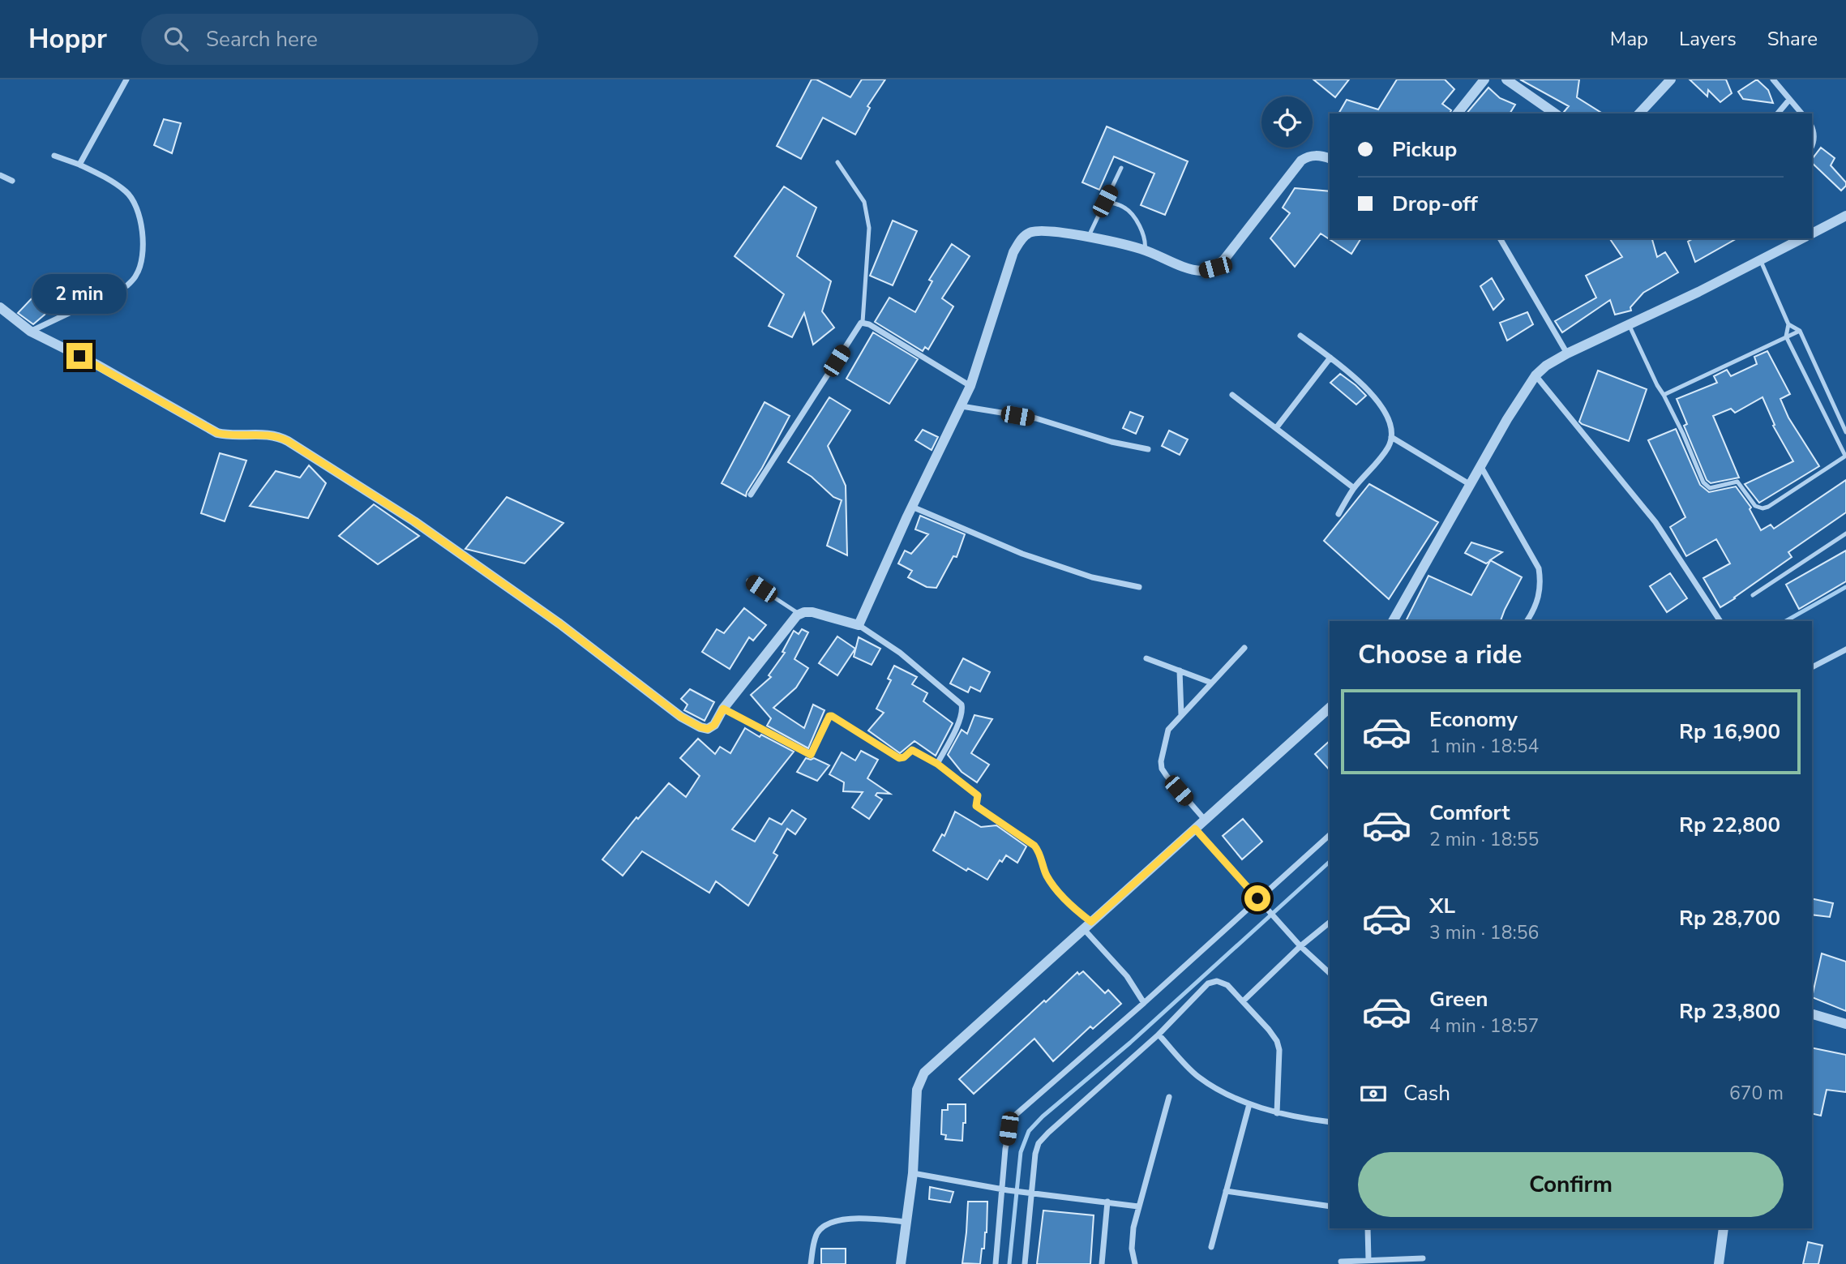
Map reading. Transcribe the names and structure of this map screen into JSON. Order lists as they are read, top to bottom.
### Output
{
  "page": {
    "header": "Hoppr",
    "search": "Search here",
    "nav": ["Map", "Layers", "Share"],
    "banner": ["Pickup", "Drop-off"],
    "bubble": "2 min",
    "heading": "Choose a ride",
    "list": [
      {
        "name": "Economy",
        "note": "1 min · 18:54",
        "value": "Rp 16,900"
      },
      {
        "name": "Comfort",
        "note": "2 min · 18:55",
        "value": "Rp 22,800"
      },
      {
        "name": "XL",
        "note": "3 min · 18:56",
        "value": "Rp 28,700"
      },
      {
        "name": "Green",
        "note": "4 min · 18:57",
        "value": "Rp 23,800"
      }
    ],
    "pay": ["Cash", "670 m"],
    "buttons": "Confirm"
  }
}
